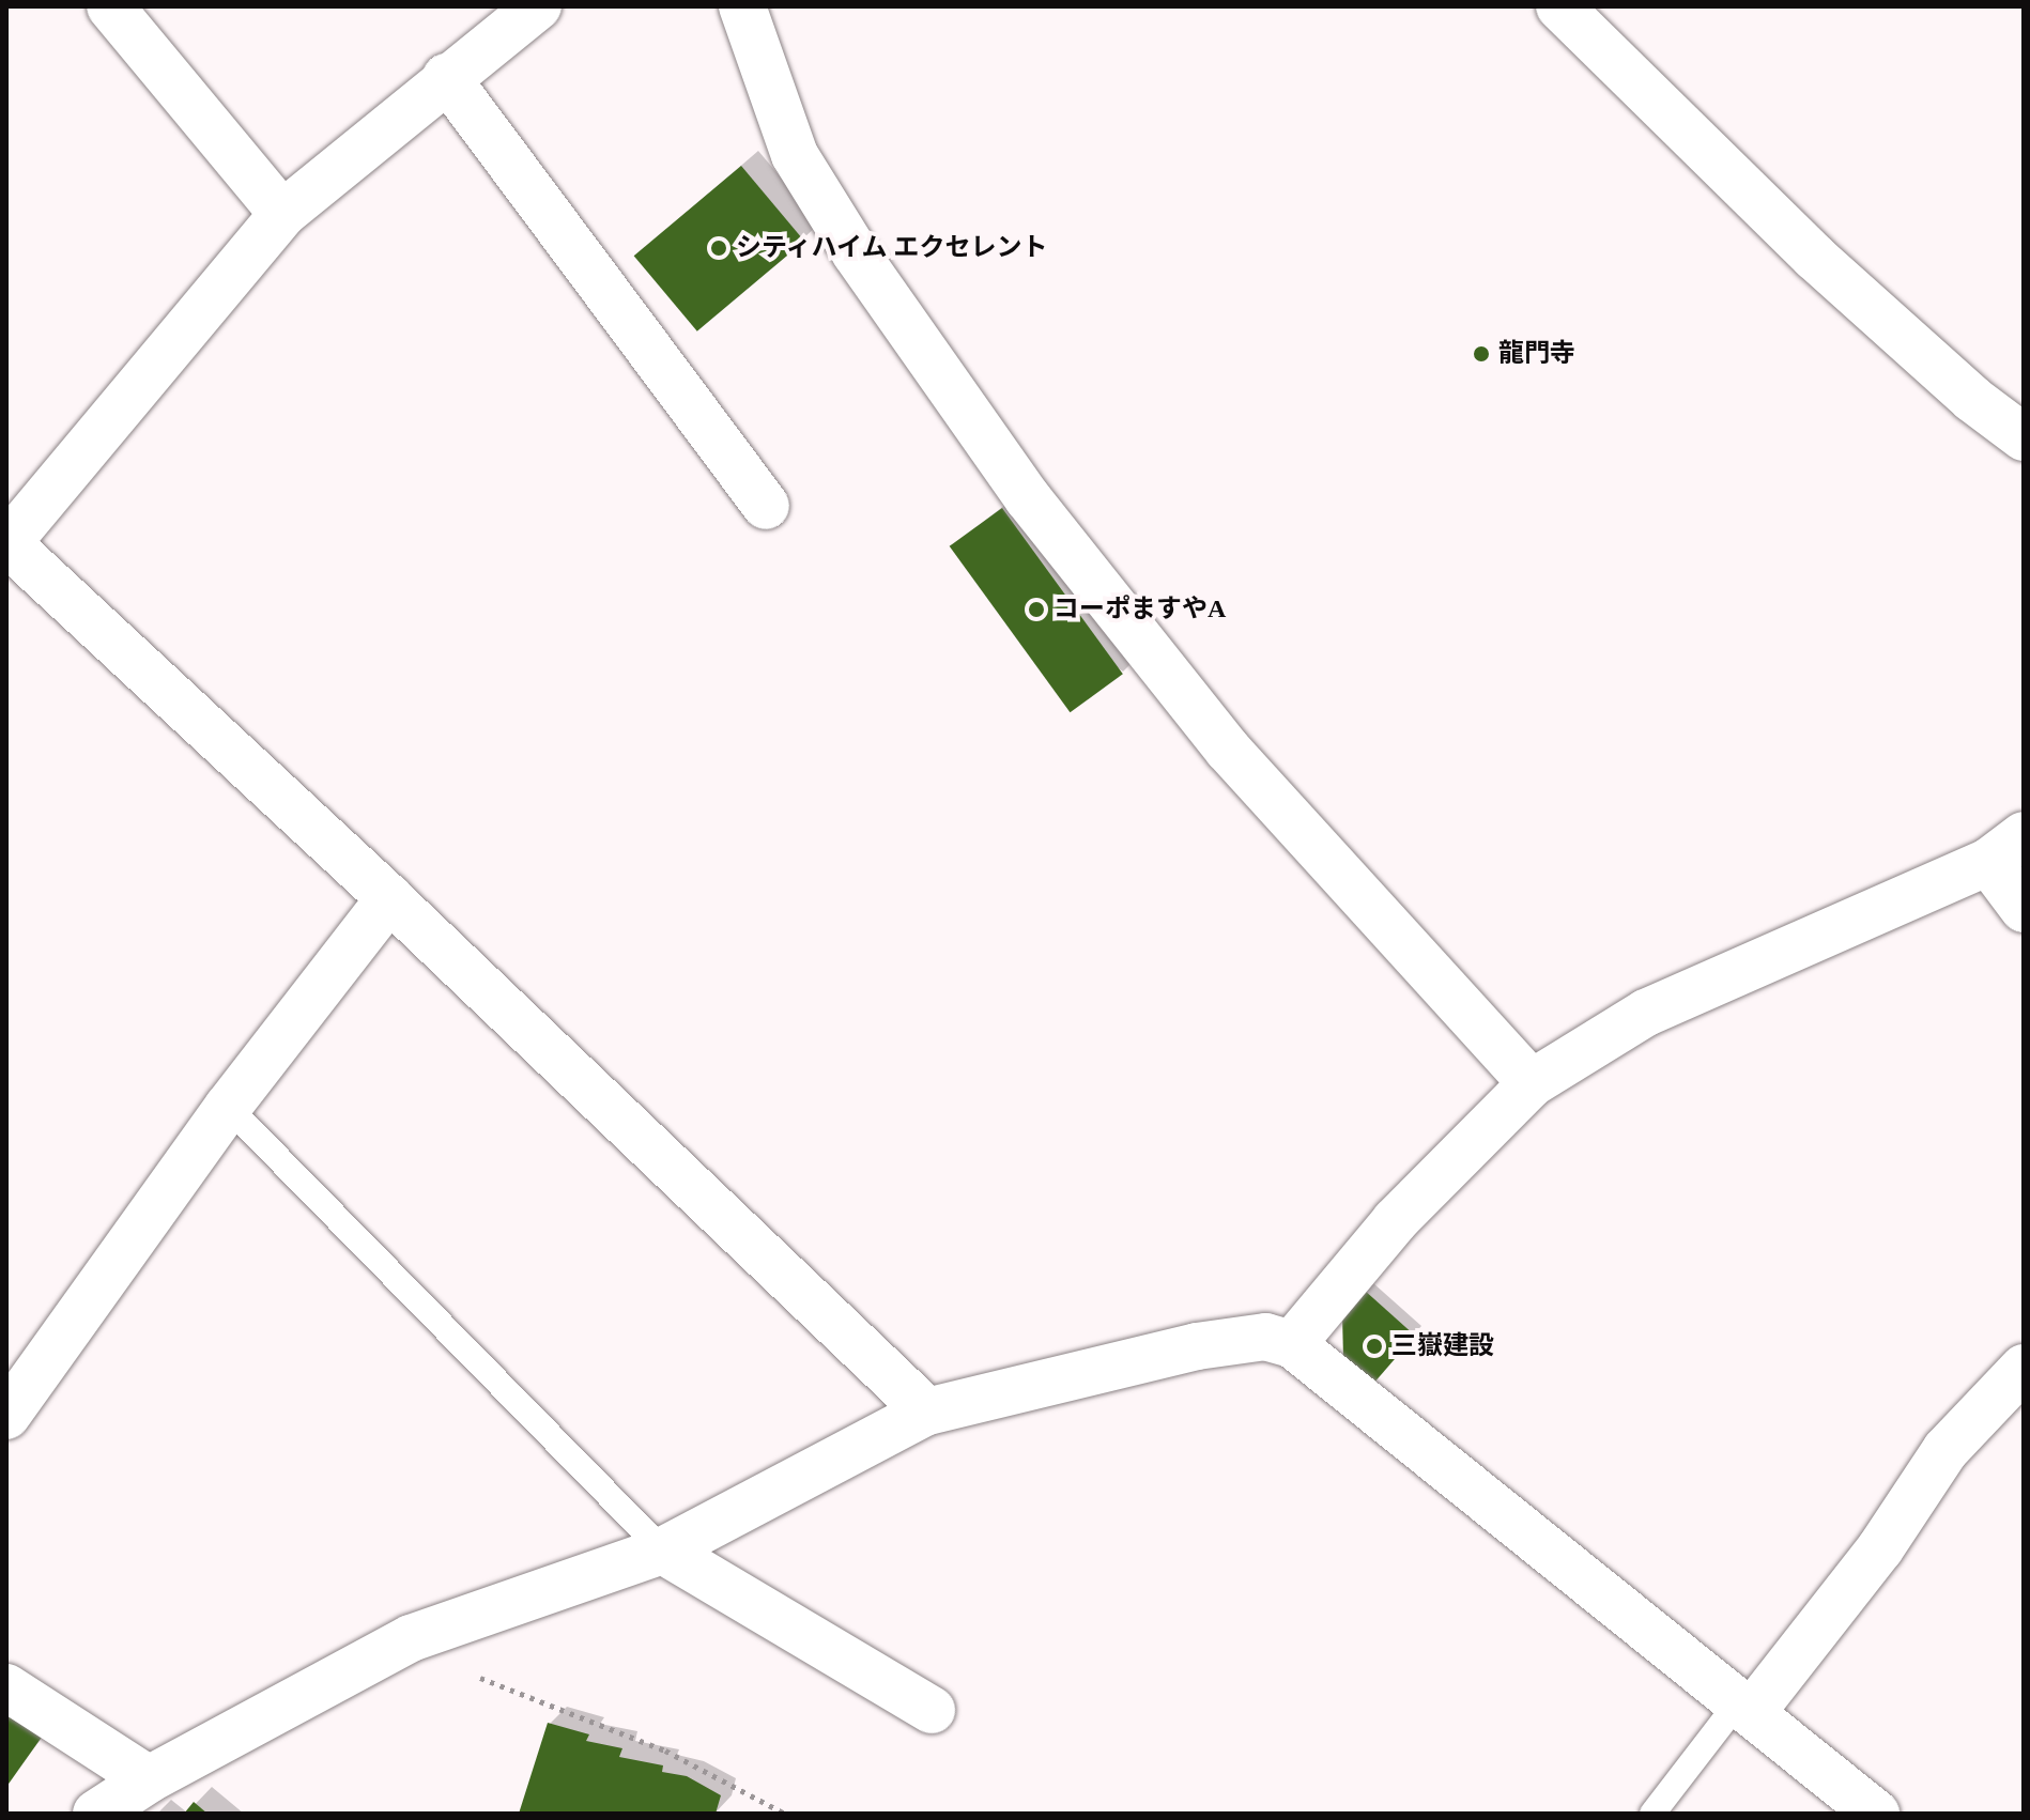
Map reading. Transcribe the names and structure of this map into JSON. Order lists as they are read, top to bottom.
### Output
{
  "places": [
    "シティハイム エクセレント",
    "龍門寺",
    "コーポますやA",
    "三嶽建設"
  ]
}
